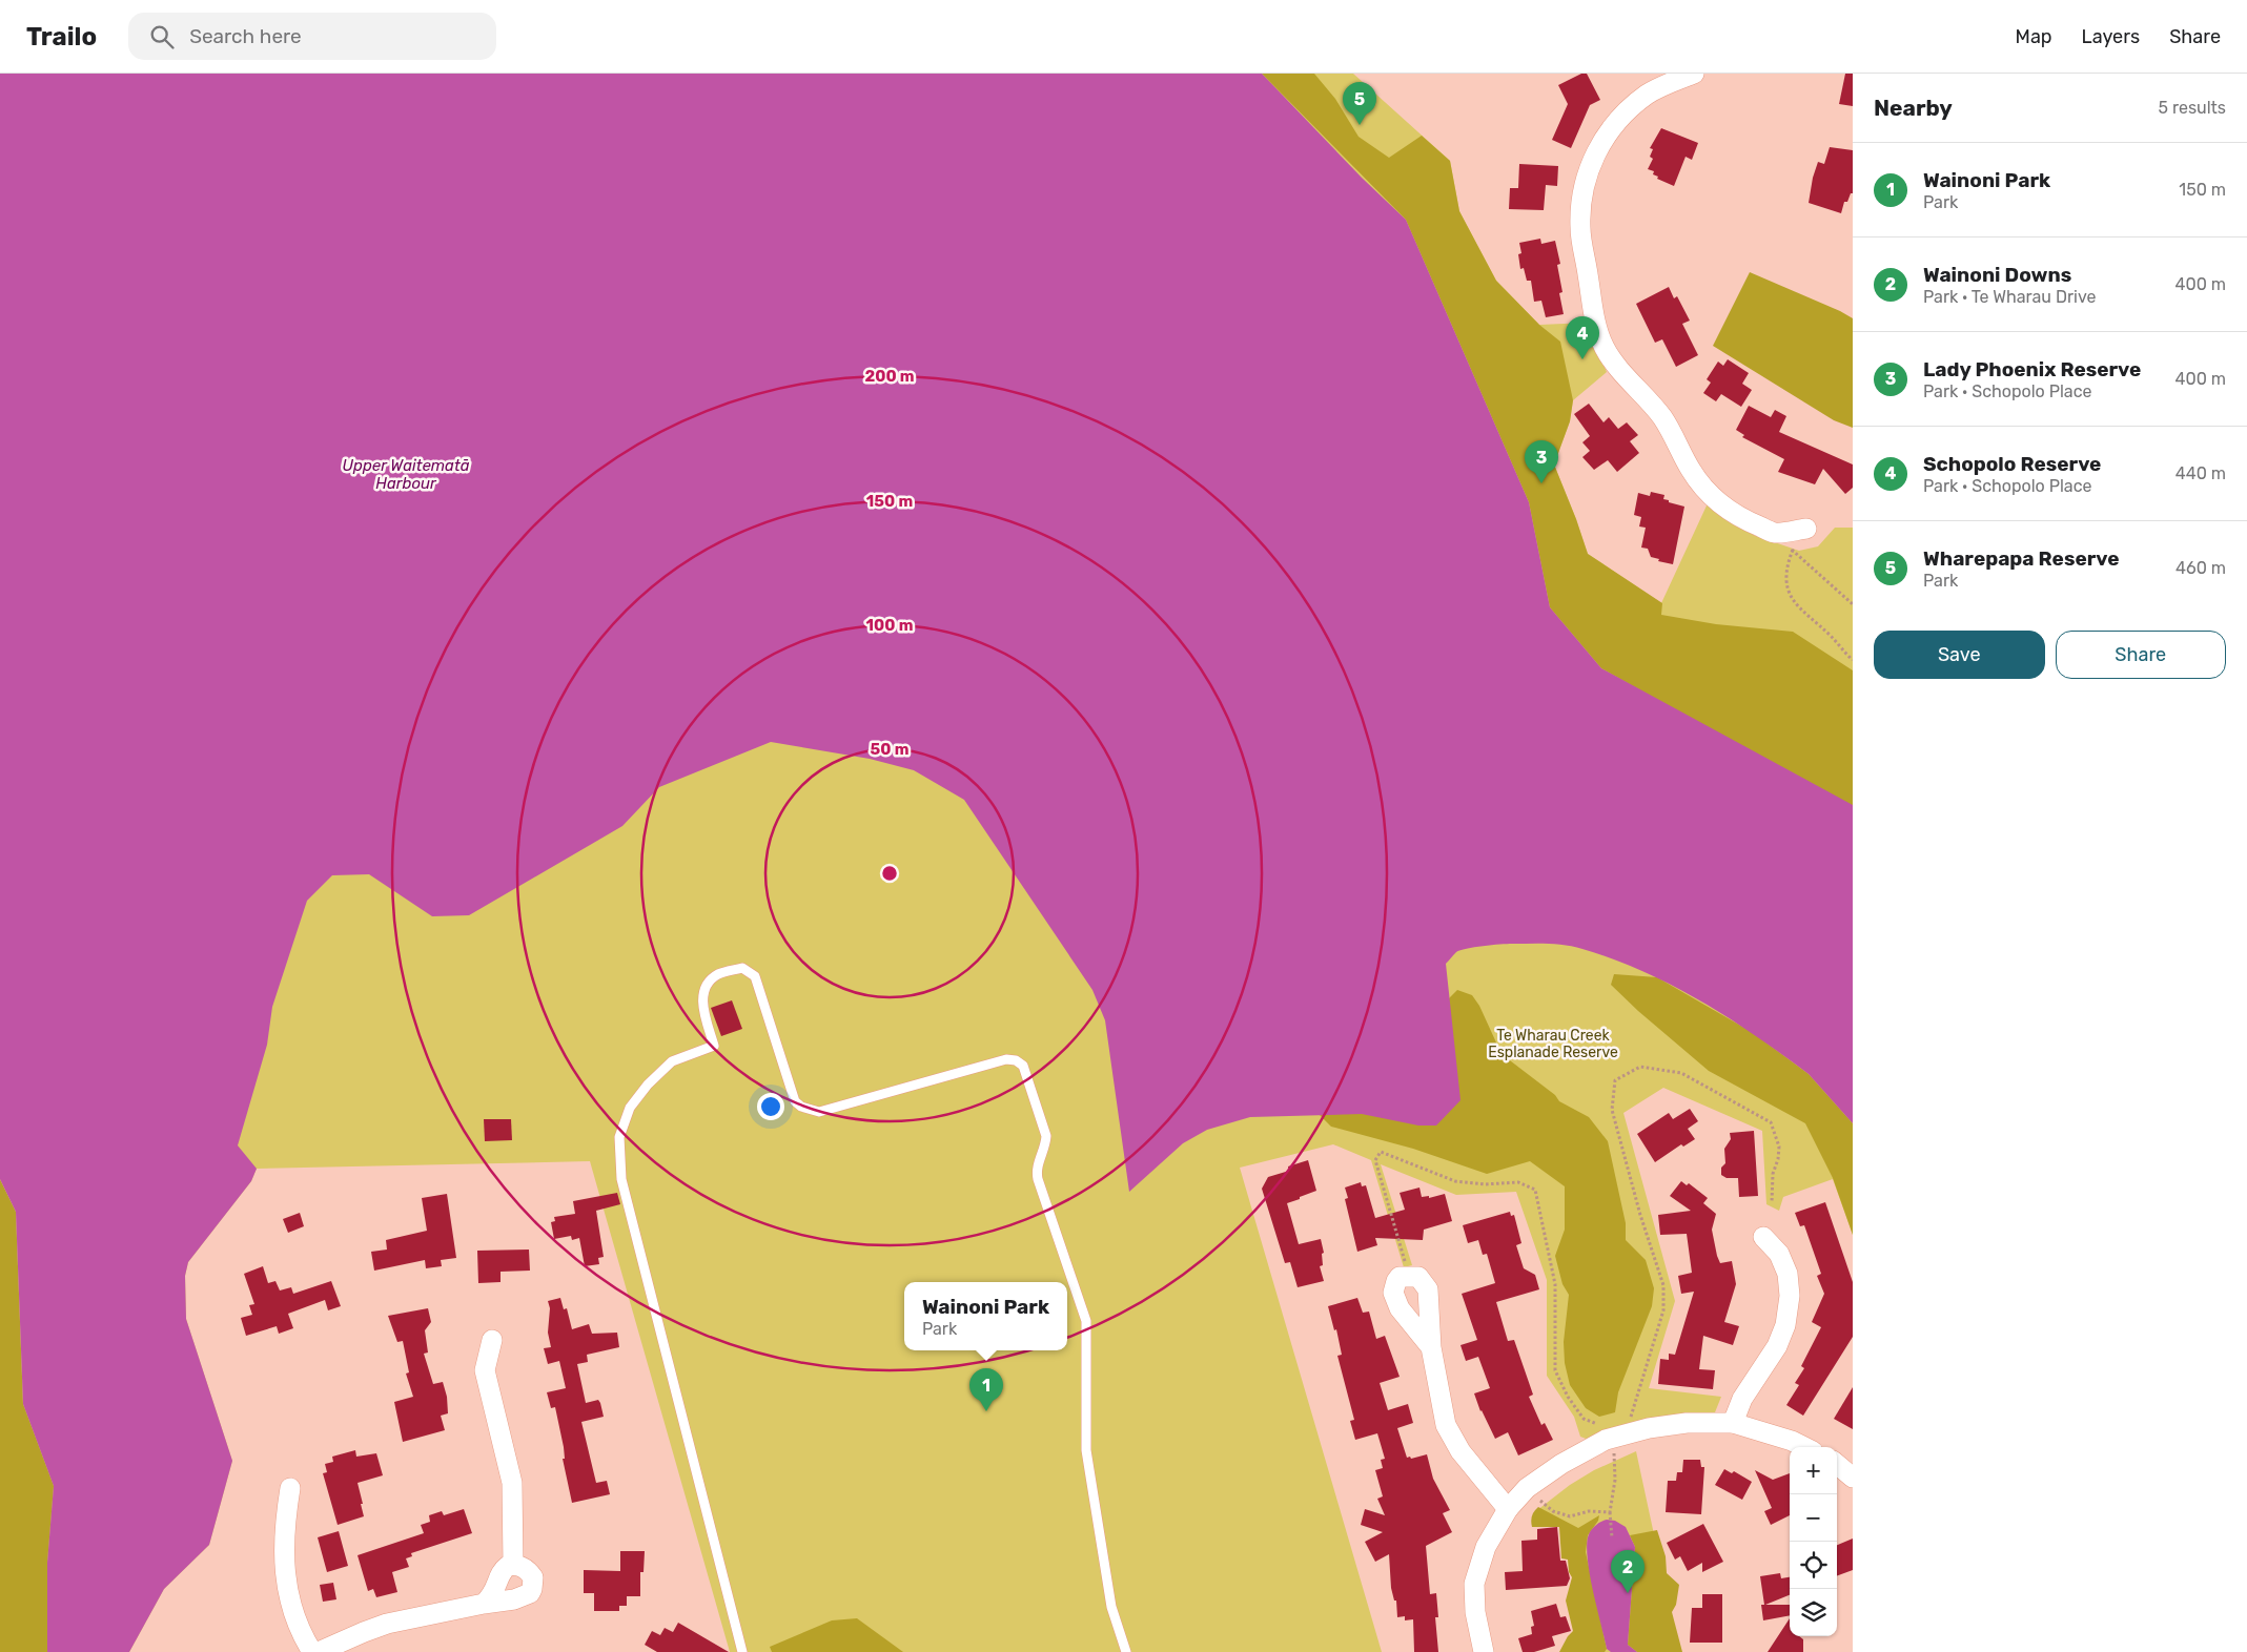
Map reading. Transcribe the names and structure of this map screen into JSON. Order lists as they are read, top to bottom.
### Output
{
  "water": ["Upper Waitematā Harbour"],
  "parks": ["Te Wharau Creek Esplanade Reserve"],
  "page": {
    "header": "Trailo",
    "search": "Search here",
    "nav": ["Map", "Layers", "Share"],
    "heading": ["Nearby", "5 results"],
    "pins": [
      "5",
      "4",
      "3",
      "1",
      "2"
    ],
    "list": [
      {
        "mark": "1",
        "name": "Wainoni Park",
        "note": "Park",
        "value": "150 m"
      },
      {
        "mark": "2",
        "name": "Wainoni Downs",
        "note": "Park · Te Wharau Drive",
        "value": "400 m"
      },
      {
        "mark": "3",
        "name": "Lady Phoenix Reserve",
        "note": "Park · Schopolo Place",
        "value": "400 m"
      },
      {
        "mark": "4",
        "name": "Schopolo Reserve",
        "note": "Park · Schopolo Place",
        "value": "440 m"
      },
      {
        "mark": "5",
        "name": "Wharepapa Reserve",
        "note": "Park",
        "value": "460 m"
      }
    ],
    "buttons": ["Save", "Share"],
    "popup": ["Wainoni Park", "Park"],
    "map_buttons": ["+", "−"]
  },
  "rings": [
    "200 m",
    "150 m",
    "100 m",
    "50 m"
  ]
}
